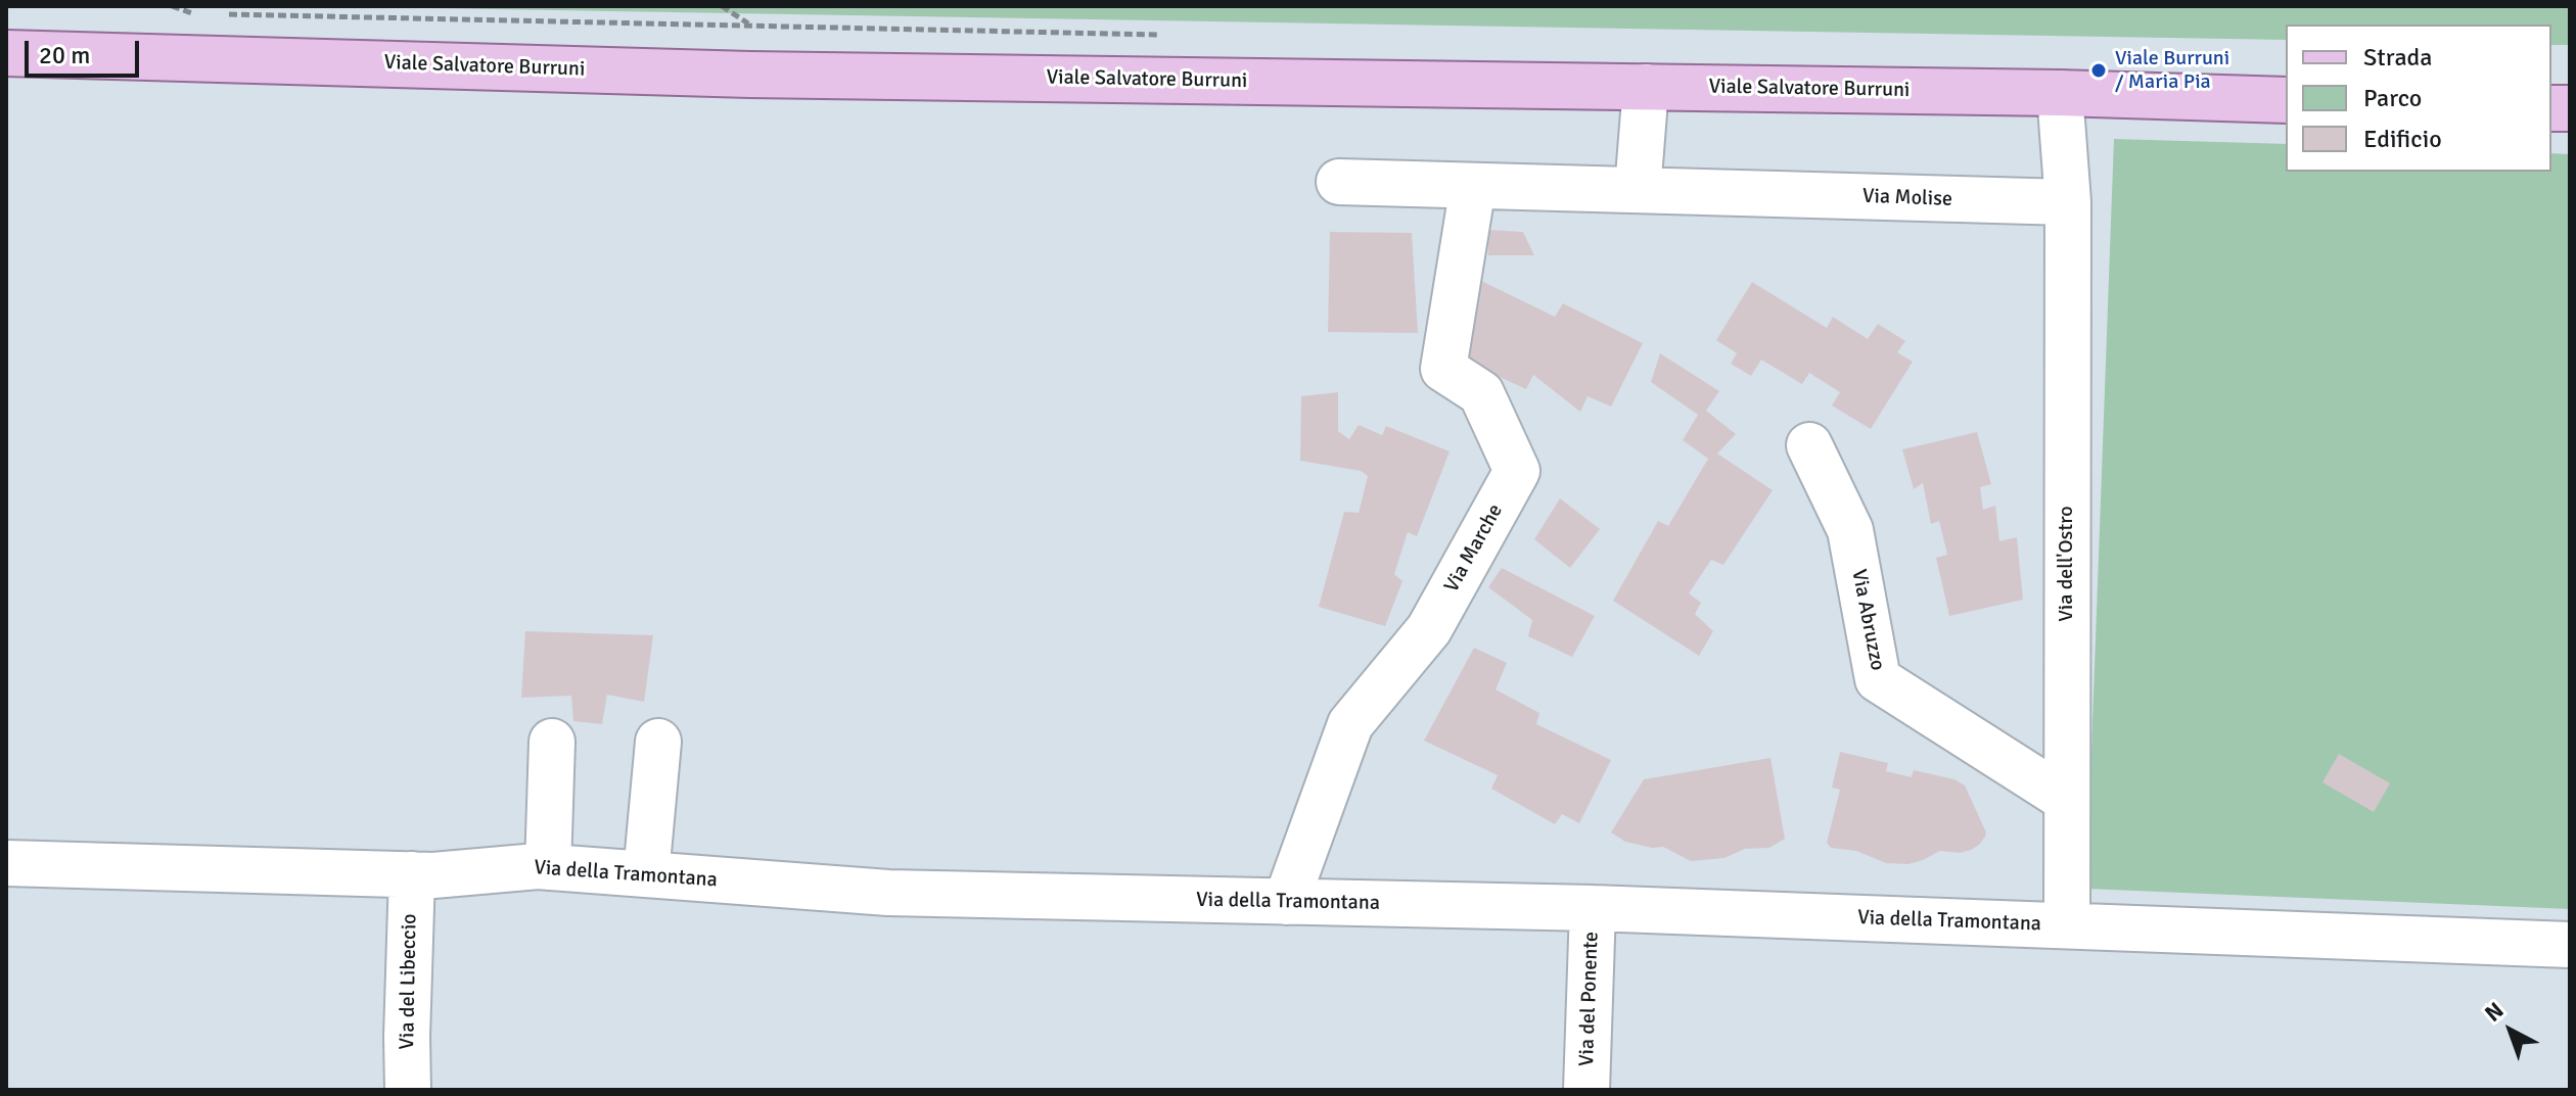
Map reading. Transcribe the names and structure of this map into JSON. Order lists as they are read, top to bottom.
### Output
{
  "streets": {
    "main road": ["Viale Salvatore Burruni"],
    "street": [
      "Via Molise",
      "Via Marche",
      "Via dell'Ostro",
      "Via Abruzzo",
      "Via della Tramontana",
      "Via del Libeccio",
      "Via del Ponente"
    ]
  },
  "crossings": [
    ["Via Molise", "Via Marche"],
    ["Via Molise", "Via dell'Ostro"],
    ["Via Marche", "Via della Tramontana"],
    ["Via dell'Ostro", "Via Abruzzo"],
    ["Via dell'Ostro", "Via della Tramontana"],
    ["Via della Tramontana", "Via del Libeccio"],
    ["Via della Tramontana", "Via del Ponente"]
  ],
  "places": ["Viale Burruni / Maria Pia"],
  "legend": ["Strada", "Parco", "Edificio"],
  "scale_bar": "20 m",
  "north": "top left"
}
